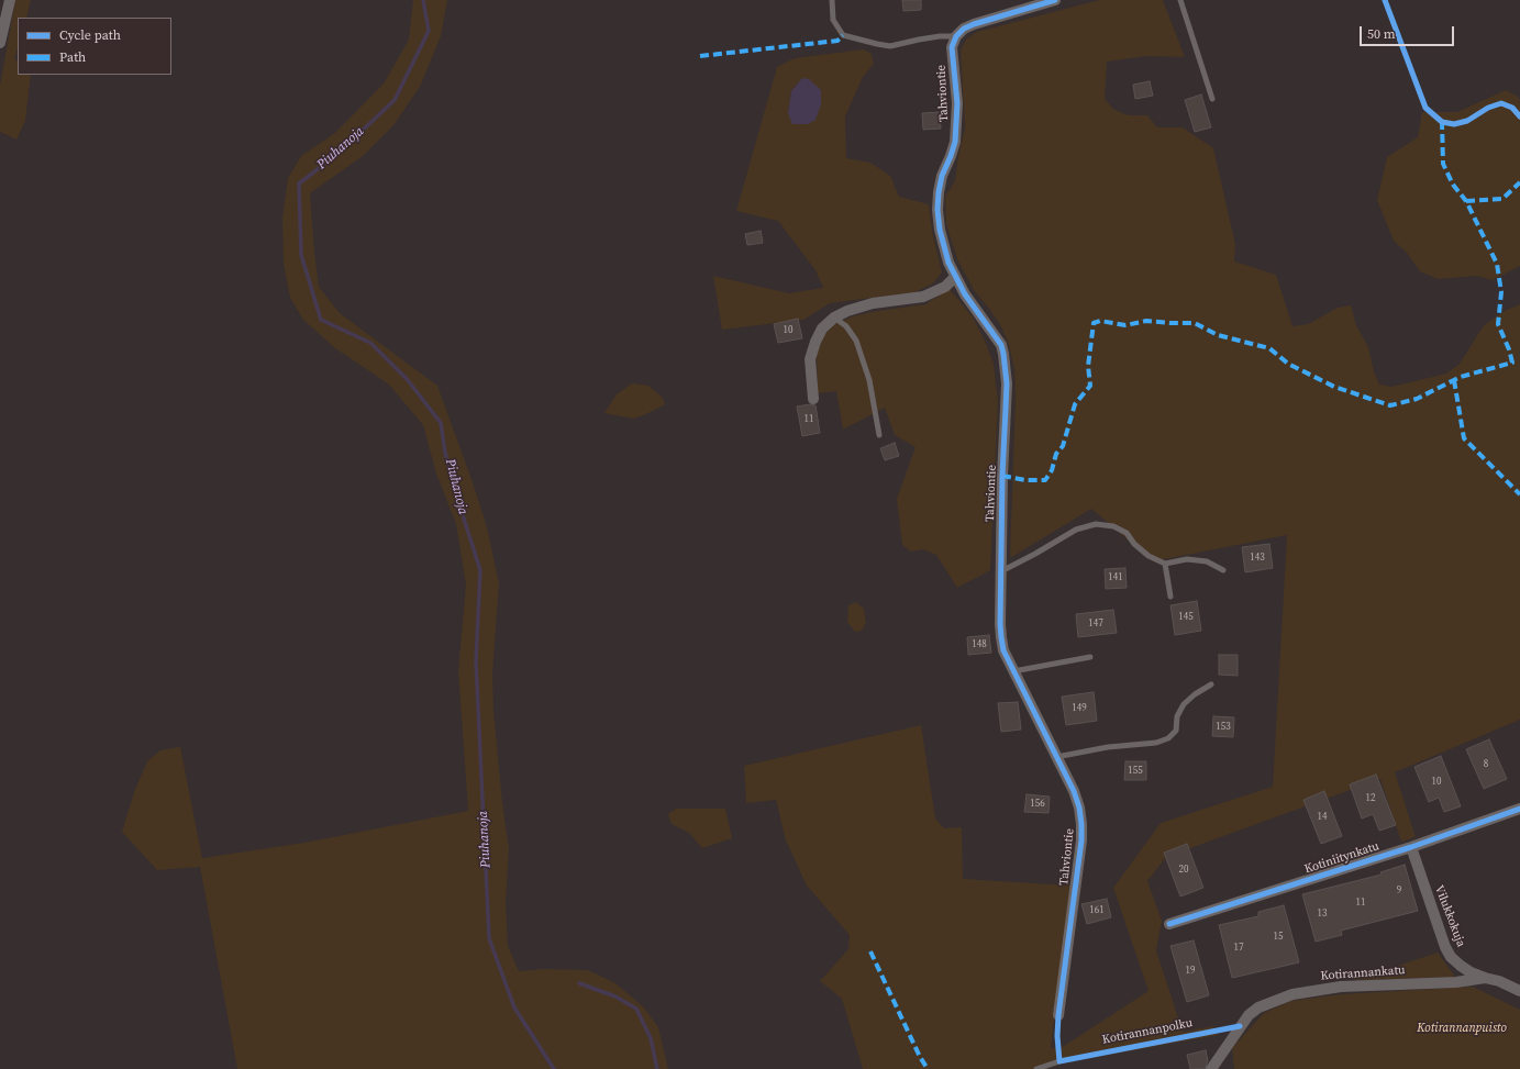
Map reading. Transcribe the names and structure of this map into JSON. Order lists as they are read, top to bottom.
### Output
{
  "streets": {
    "street": [
      "Tahviontie",
      "Kotiniitynkatu",
      "Vilukkokuja",
      "Kotirannankatu"
    ],
    "cycle path": ["Kotirannanpolku"]
  },
  "crossings": [
    ["Kotiniitynkatu", "Vilukkokuja"],
    ["Vilukkokuja", "Kotirannankatu"]
  ],
  "water": ["Piuhanoja"],
  "parks": ["Kotirannanpuisto"],
  "house_numbers": [
    "10",
    "11",
    "143",
    "141",
    "145",
    "147",
    "148",
    "149",
    "153",
    "8",
    "155",
    "10",
    "12",
    "156",
    "14",
    "20",
    "9",
    "11",
    "161",
    "13",
    "15",
    "17",
    "19"
  ],
  "legend": ["Cycle path", "Path"],
  "scale_bar": "50 m"
}
